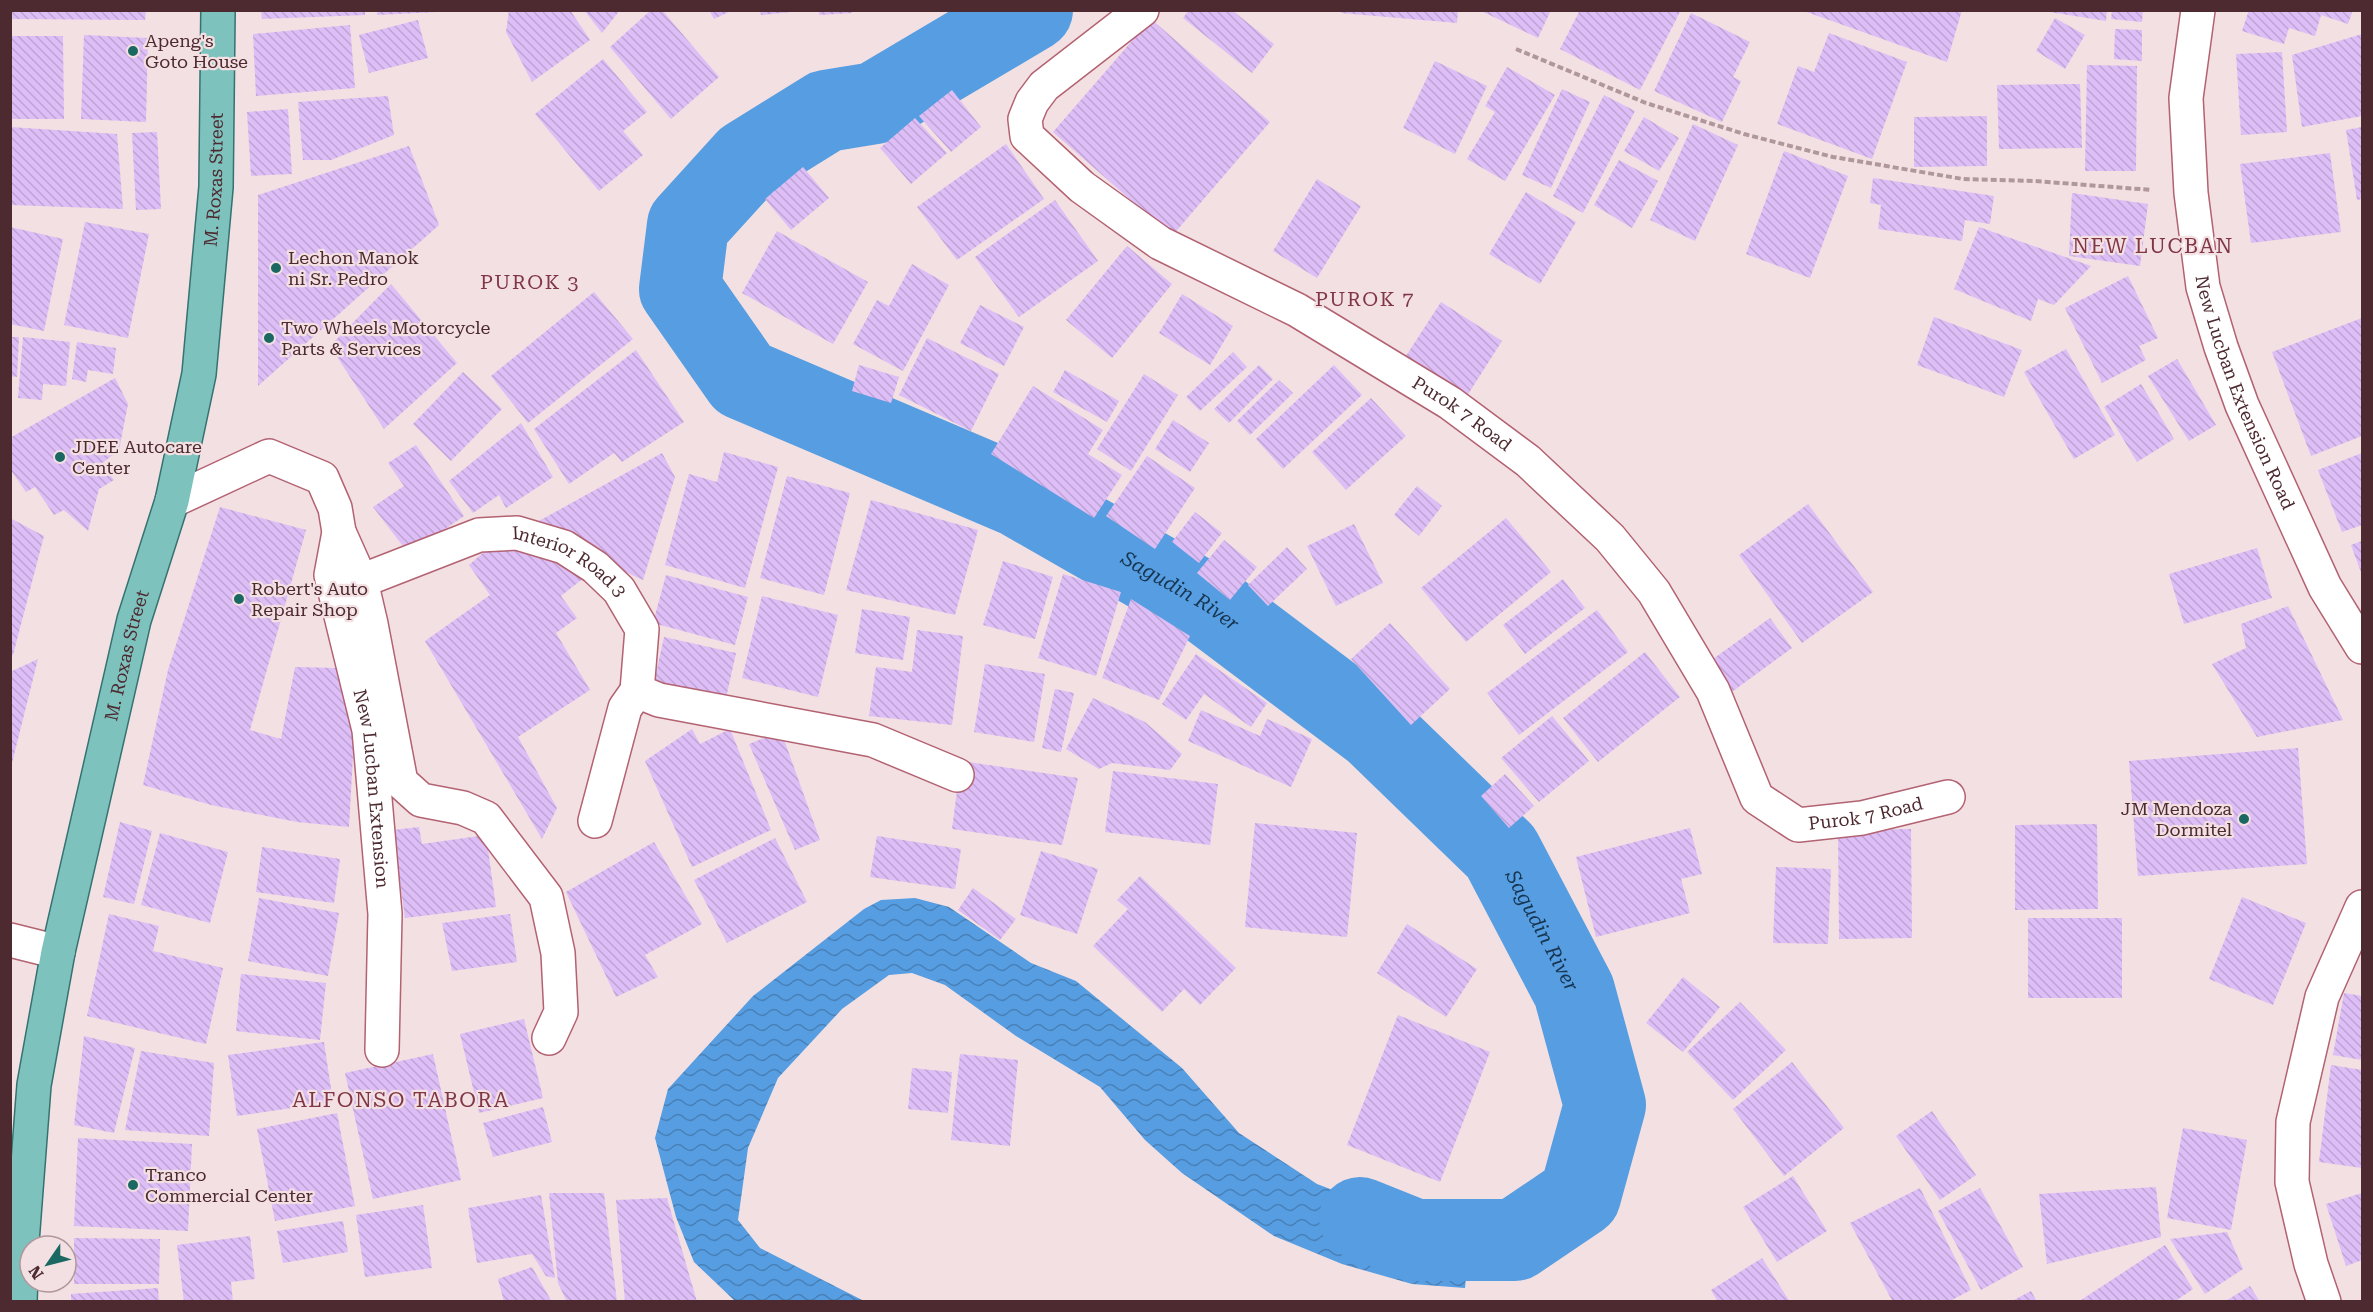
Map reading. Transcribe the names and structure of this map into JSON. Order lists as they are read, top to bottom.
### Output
{
  "streets": {
    "main road": ["M. Roxas Street"],
    "street": [
      "New Lucban Extension Road",
      "Purok 7 Road",
      "Interior Road 3",
      "New Lucban Extension"
    ]
  },
  "districts": [
    "NEW LUCBAN",
    "PUROK 3",
    "PUROK 7",
    "ALFONSO TABORA"
  ],
  "water": ["Sagudin River"],
  "places": [
    "Apeng's Goto House",
    "Lechon Manok ni Sr. Pedro",
    "Two Wheels Motorcycle Parts & Services",
    "JDEE Autocare Center",
    "Robert's Auto Repair Shop",
    "JM Mendoza Dormitel",
    "Tranco Commercial Center"
  ],
  "north": "bottom left"
}
